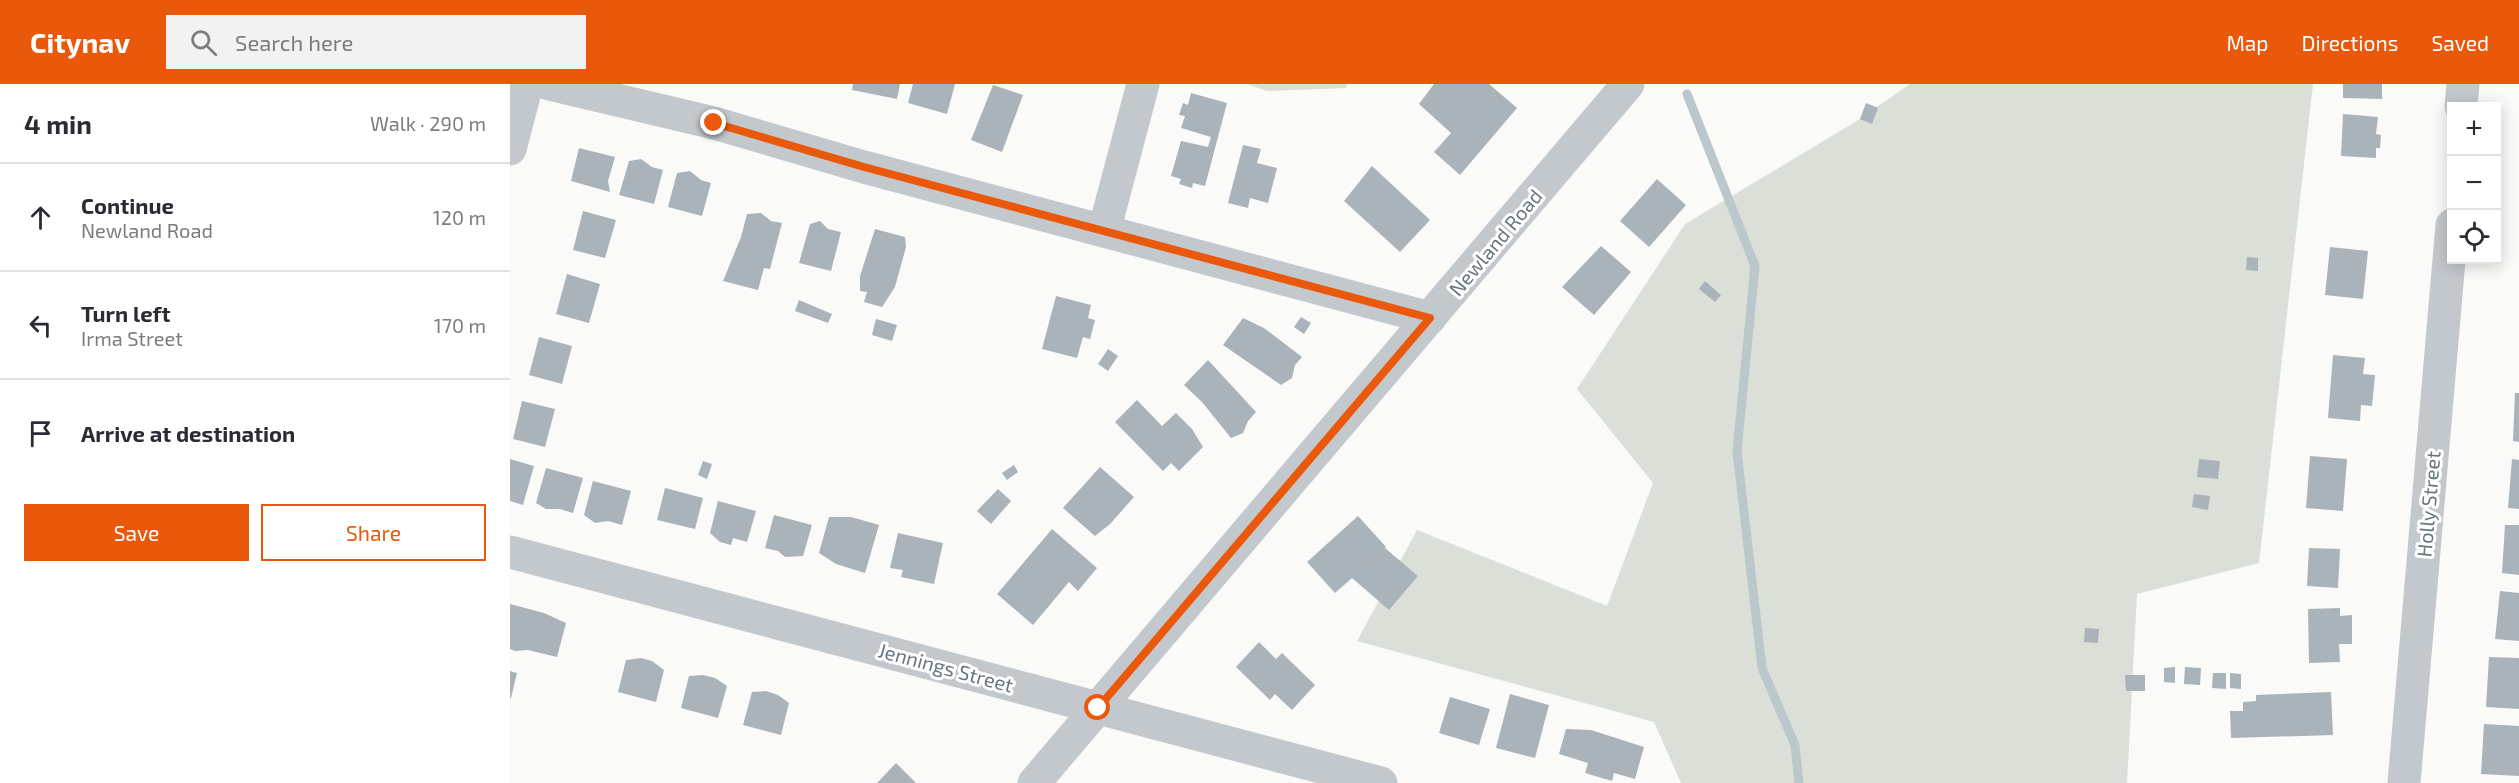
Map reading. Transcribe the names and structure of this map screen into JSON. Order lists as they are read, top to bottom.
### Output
{
  "streets": {
    "street": ["Newland Road", "Holly Street", "Jennings Street"]
  },
  "crossings": [
    ["Newland Road", "Jennings Street"]
  ],
  "page": {
    "header": "Citynav",
    "search": "Search here",
    "nav": ["Map", "Directions", "Saved"],
    "heading": ["4 min", "Walk · 290 m"],
    "map_buttons": ["+", "−"],
    "list": [
      ["Continue", "Newland Road", "120 m"],
      ["Turn left", "Irma Street", "170 m"],
      "Arrive at destination"
    ],
    "buttons": ["Save", "Share"]
  }
}
